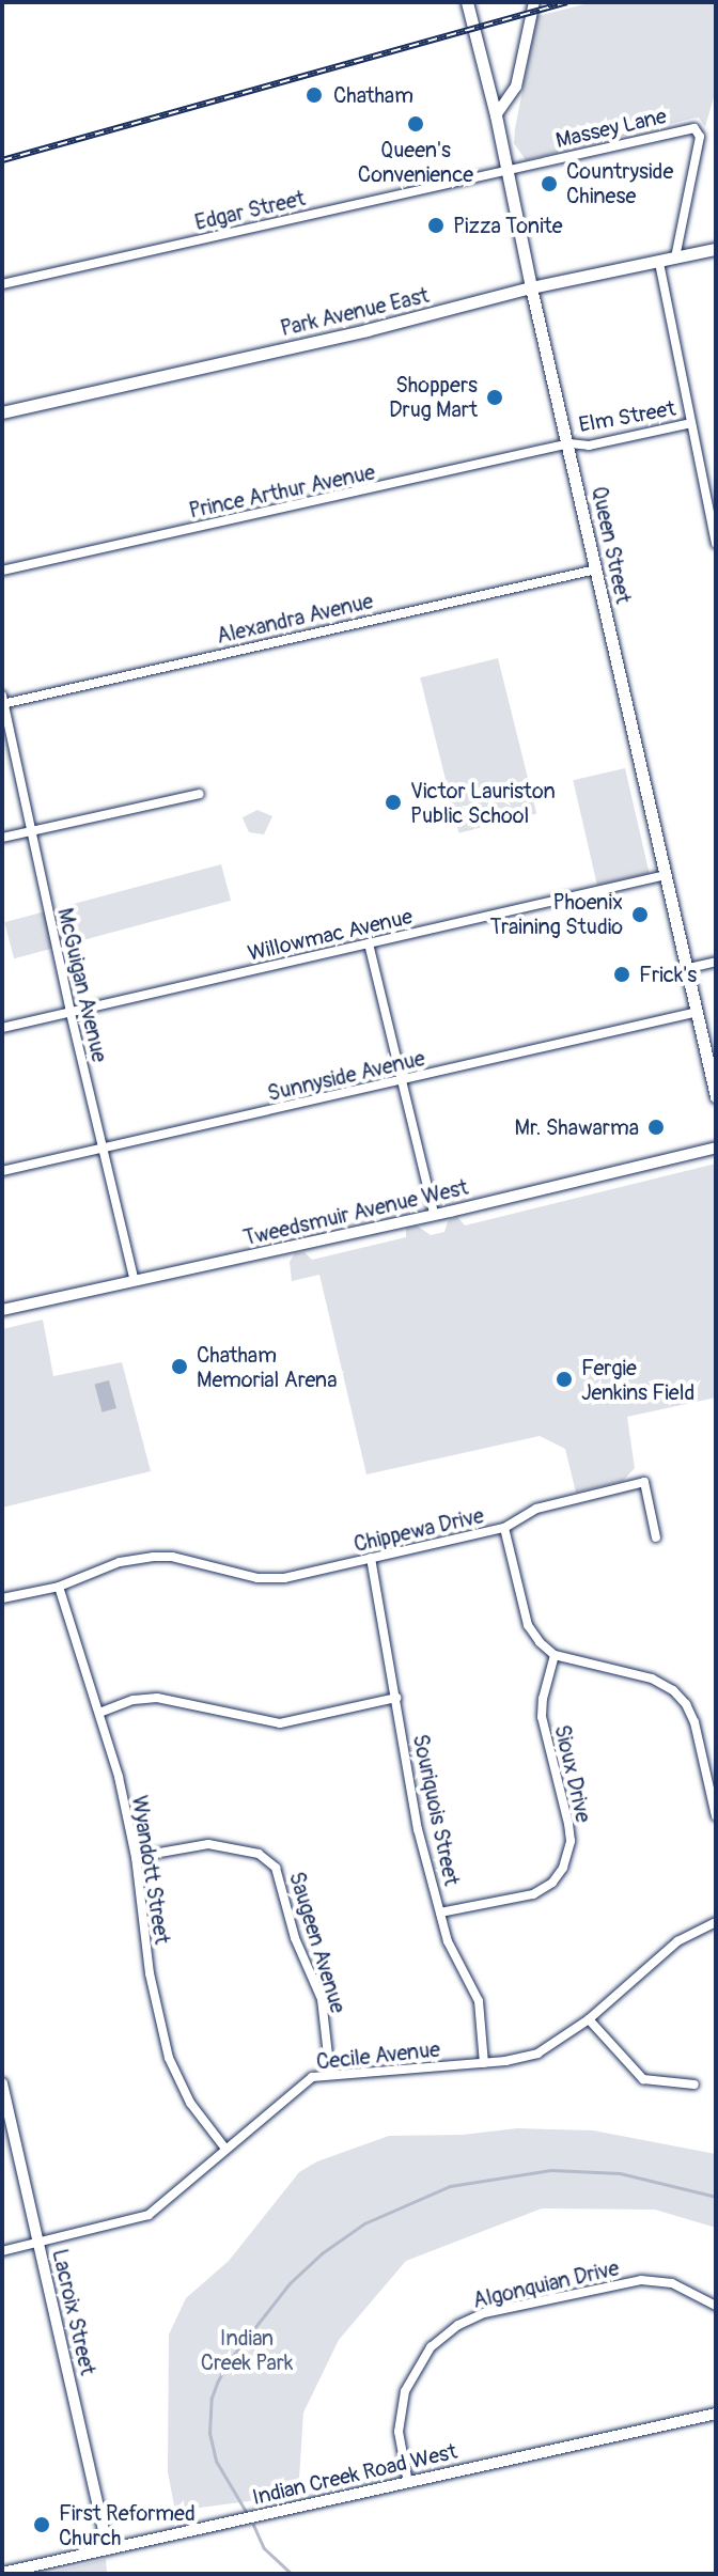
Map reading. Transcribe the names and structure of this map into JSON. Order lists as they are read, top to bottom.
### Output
{
  "streets": {
    "main road": ["Park Avenue East", "Queen Street"],
    "street": [
      "Massey Lane",
      "Edgar Street",
      "Elm Street",
      "Prince Arthur Avenue",
      "Alexandra Avenue",
      "Willowmac Avenue",
      "McGuigan Avenue",
      "Sunnyside Avenue",
      "Tweedsmuir Avenue West",
      "Chippewa Drive",
      "Sioux Drive",
      "Souriquois Street",
      "Wyandott Street",
      "Saugeen Avenue",
      "Cecile Avenue",
      "Algonquian Drive",
      "Lacroix Street",
      "Indian Creek Road West"
    ]
  },
  "crossings": [
    ["Massey Lane", "Edgar Street"],
    ["Massey Lane", "Park Avenue East"],
    ["Massey Lane", "Queen Street"],
    ["Edgar Street", "Queen Street"],
    ["Park Avenue East", "Queen Street"],
    ["Elm Street", "Prince Arthur Avenue"],
    ["Elm Street", "Queen Street"],
    ["Prince Arthur Avenue", "Queen Street"],
    ["Queen Street", "Alexandra Avenue"],
    ["Queen Street", "Willowmac Avenue"],
    ["Queen Street", "Sunnyside Avenue"],
    ["Alexandra Avenue", "McGuigan Avenue"],
    ["Willowmac Avenue", "McGuigan Avenue"],
    ["McGuigan Avenue", "Sunnyside Avenue"],
    ["McGuigan Avenue", "Tweedsmuir Avenue West"],
    ["Chippewa Drive", "Sioux Drive"],
    ["Chippewa Drive", "Souriquois Street"],
    ["Chippewa Drive", "Wyandott Street"],
    ["Sioux Drive", "Souriquois Street"],
    ["Souriquois Street", "Cecile Avenue"],
    ["Wyandott Street", "Saugeen Avenue"],
    ["Wyandott Street", "Cecile Avenue"],
    ["Saugeen Avenue", "Cecile Avenue"],
    ["Cecile Avenue", "Lacroix Street"],
    ["Algonquian Drive", "Indian Creek Road West"],
    ["Lacroix Street", "Indian Creek Road West"]
  ],
  "parks": ["Indian Creek Park"],
  "places": [
    "Chatham",
    "Queen's Convenience",
    "Countryside Chinese",
    "Pizza Tonite",
    "Shoppers Drug Mart",
    "Victor Lauriston Public School",
    "Phoenix Training Studio",
    "Frick's",
    "Mr. Shawarma",
    "Chatham Memorial Arena",
    "Fergie Jenkins Field",
    "First Reformed Church"
  ]
}
